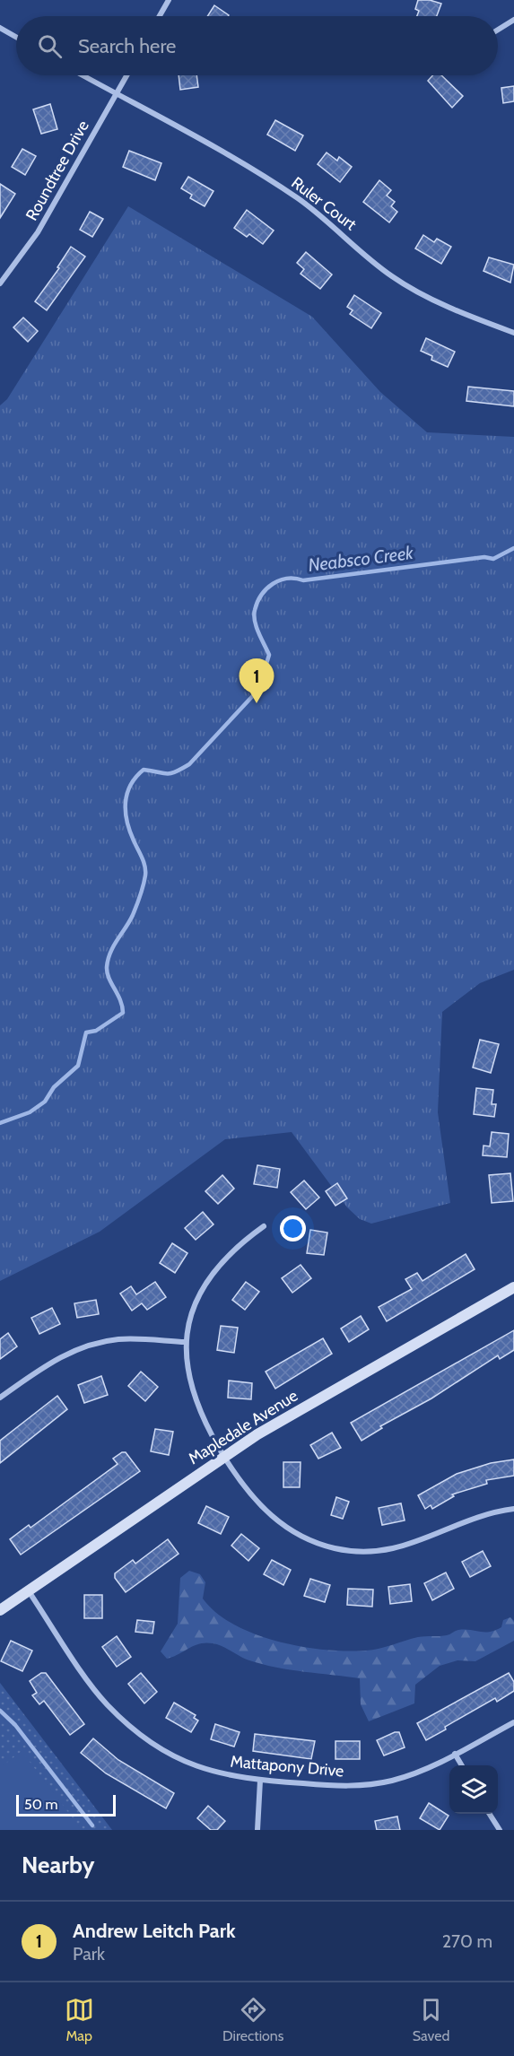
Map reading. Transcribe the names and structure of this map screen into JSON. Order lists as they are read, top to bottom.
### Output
{
  "streets": {
    "street": [
      "Roundtree Drive",
      "Ruler Court",
      "Mapledale Avenue",
      "Mattapony Drive"
    ]
  },
  "crossings": [
    ["Roundtree Drive", "Ruler Court"],
    ["Mapledale Avenue", "Mattapony Drive"]
  ],
  "water": ["Neabsco Creek"],
  "scale_bar": "50 m",
  "page": {
    "search": "Search here",
    "pins": "1",
    "scale": "50 m",
    "heading": "Nearby",
    "list": [
      {
        "mark": "1",
        "name": "Andrew Leitch Park",
        "note": "Park",
        "value": "270 m"
      }
    ],
    "nav": ["Map", "Directions", "Saved"]
  }
}
